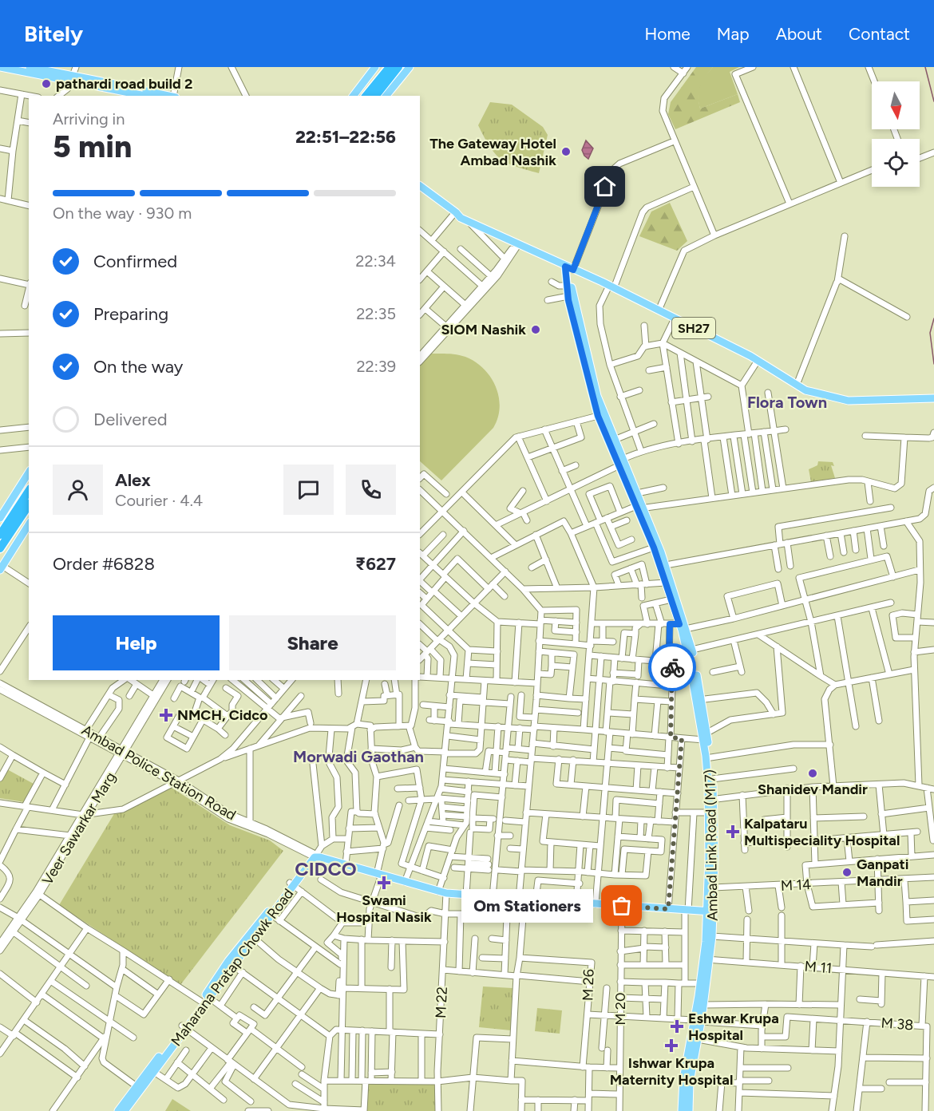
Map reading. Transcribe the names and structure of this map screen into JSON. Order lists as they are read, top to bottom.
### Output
{
  "streets": {
    "main road": [
      "SH27",
      "Ambad Police Station Road",
      "Ambad Link Road (M17)",
      "Maharana Pratap Chowk Road"
    ],
    "street": [
      "Veer Sawarkar Marg",
      "M 14",
      "M 11",
      "M 26",
      "M 22",
      "M 20",
      "M 38"
    ]
  },
  "crossings": [
    ["Ambad Police Station Road", "Veer Sawarkar Marg"],
    ["Ambad Police Station Road", "Ambad Link Road (M17)"],
    ["Ambad Police Station Road", "Maharana Pratap Chowk Road"],
    ["Ambad Police Station Road", "M 22"],
    ["Ambad Police Station Road", "M 20"],
    ["Ambad Link Road (M17)", "M 14"],
    ["Ambad Link Road (M17)", "M 11"]
  ],
  "districts": ["Flora Town", "Morwadi Gaothan", "CIDCO"],
  "places": {
    "other": [
      "pathardi road build 2",
      "The Gateway Hotel Ambad Nashik",
      "SIOM Nashik",
      "Shanidev Mandir",
      "Ganpati Mandir",
      "Om Stationers"
    ],
    "health": [
      "NMCH, Cidco",
      "Kalpataru Multispeciality Hospital",
      "Swami Hospital Nasik",
      "Eshwar Krupa Hospital",
      "Ishwar Krupa Maternity Hospital"
    ]
  },
  "north": "bottom",
  "page": {
    "header": "Bitely",
    "nav": [
      "Home",
      "Map",
      "About",
      "Contact"
    ],
    "heading": ["5 min", "Arriving in", "22:51–22:56"],
    "panel": [
      "Alex",
      "Courier · 4.4",
      "Order #6828",
      "₹627"
    ],
    "bar": "On the way · 930 m",
    "list": [
      ["Confirmed", "22:34"],
      ["Preparing", "22:35"],
      ["On the way", "22:39"],
      "Delivered"
    ],
    "buttons": ["Help", "Share"],
    "bubble": "Om Stationers"
  }
}
